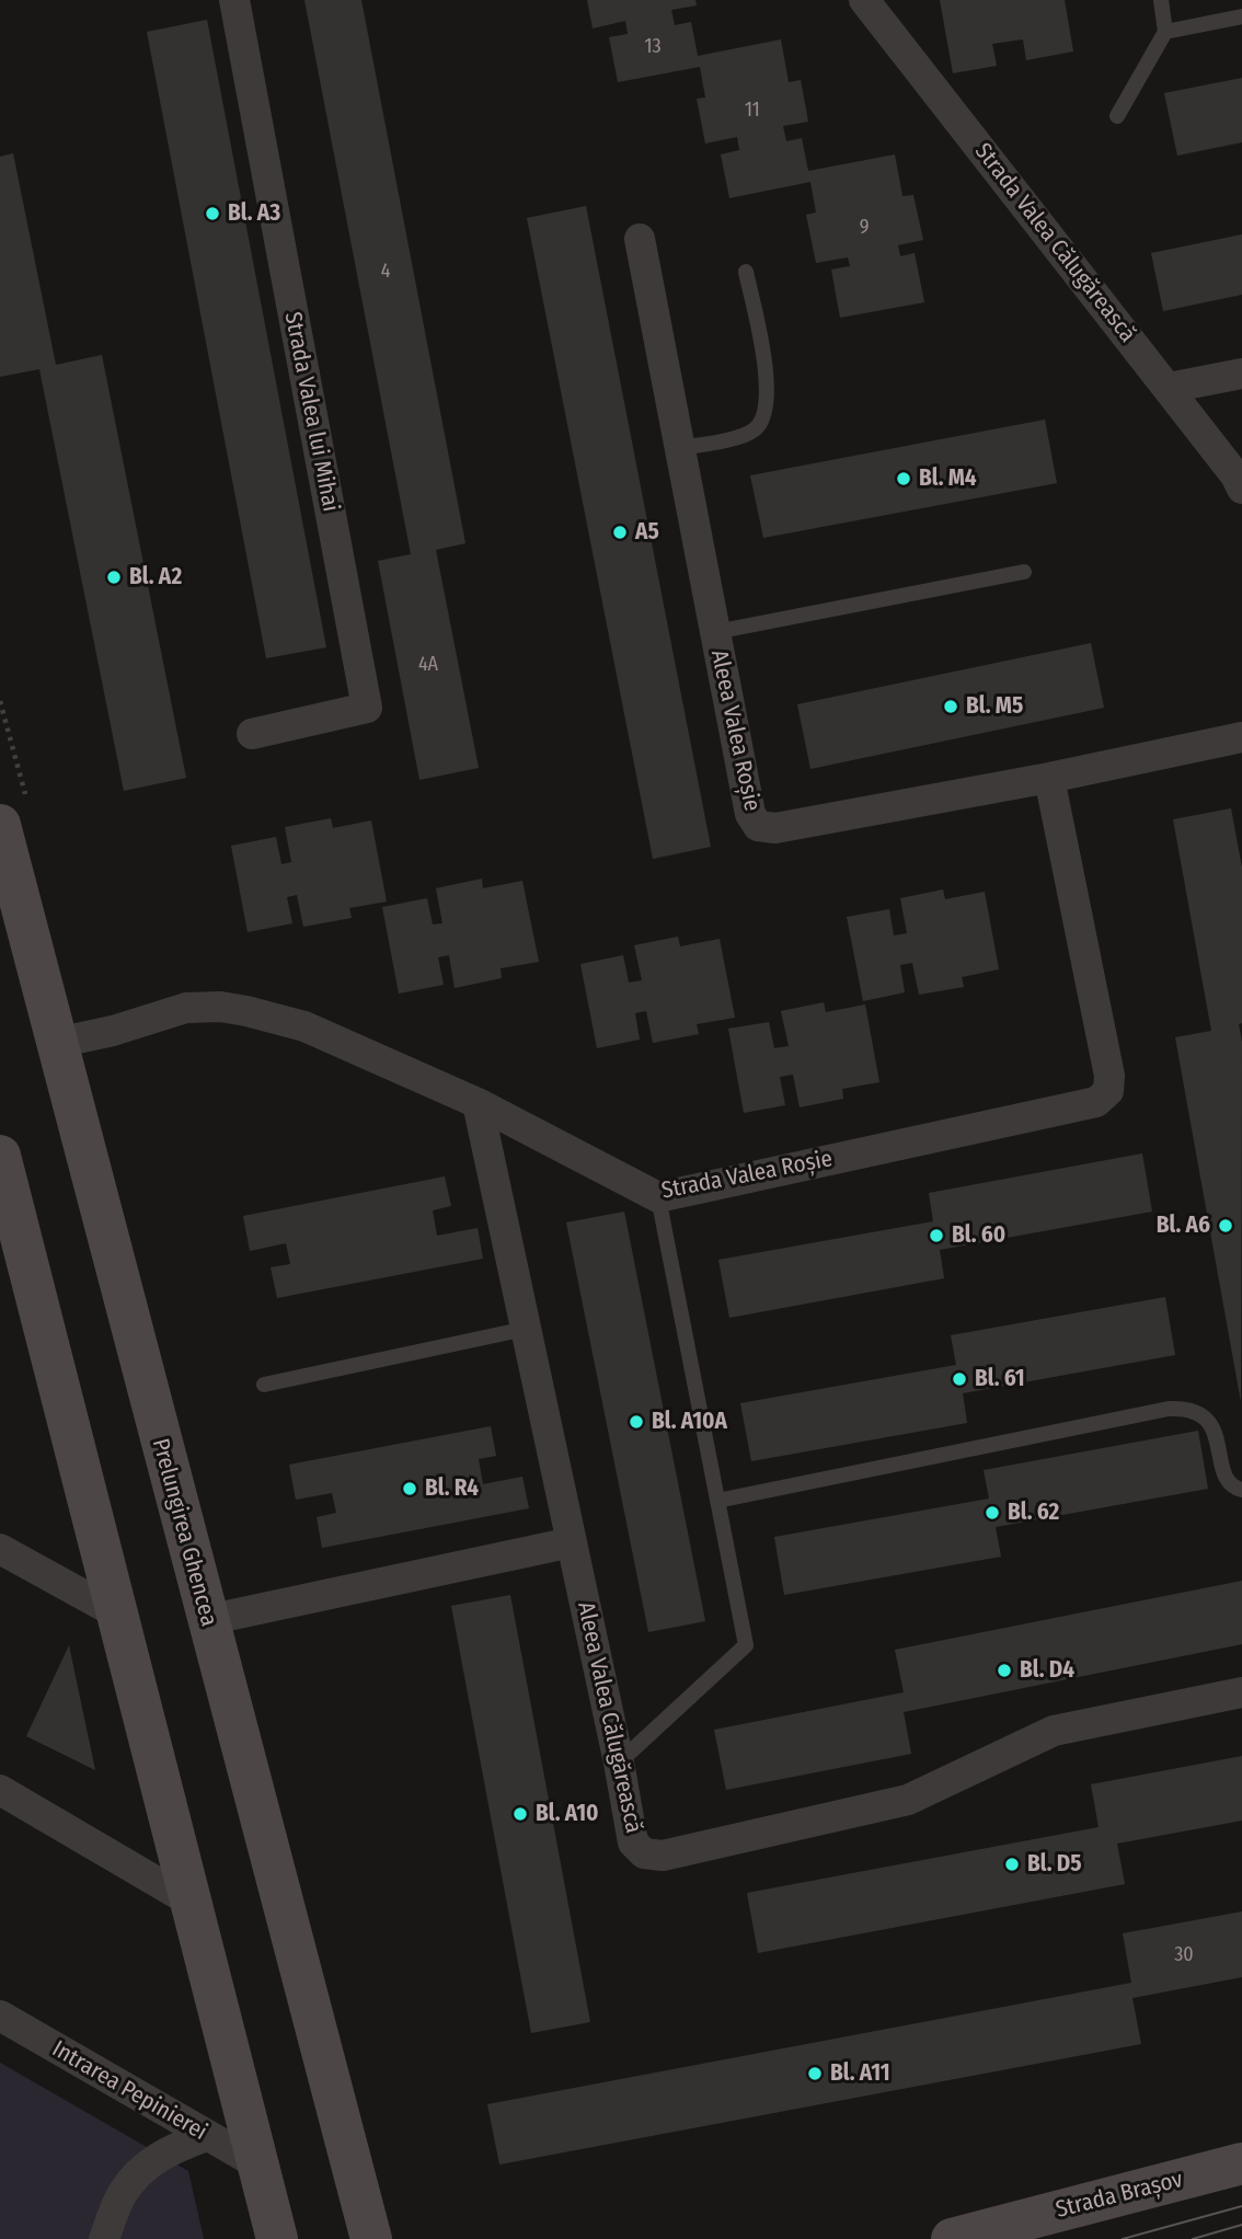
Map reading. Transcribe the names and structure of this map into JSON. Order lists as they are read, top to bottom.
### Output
{
  "streets": {
    "main road": ["Prelungirea Ghencea", "Strada Brașov"],
    "street": [
      "Strada Valea Călugărească",
      "Strada Valea lui Mihai",
      "Aleea Valea Roșie",
      "Strada Valea Roșie",
      "Aleea Valea Călugărească",
      "Intrarea Pepinierei"
    ]
  },
  "crossings": [
    ["Aleea Valea Roșie", "Strada Valea Roșie"],
    ["Strada Valea Roșie", "Prelungirea Ghencea"],
    ["Strada Valea Roșie", "Aleea Valea Călugărească"]
  ],
  "places": [
    "Bl. A3",
    "Bl. M4",
    "A5",
    "Bl. A2",
    "Bl. M5",
    "Bl. A6",
    "Bl. 60",
    "Bl. 61",
    "Bl. A10A",
    "Bl. R4",
    "Bl. 62",
    "Bl. D4",
    "Bl. A10",
    "Bl. D5",
    "Bl. A11"
  ],
  "house_numbers": [
    "13",
    "11",
    "9",
    "4",
    "4A",
    "30"
  ]
}
